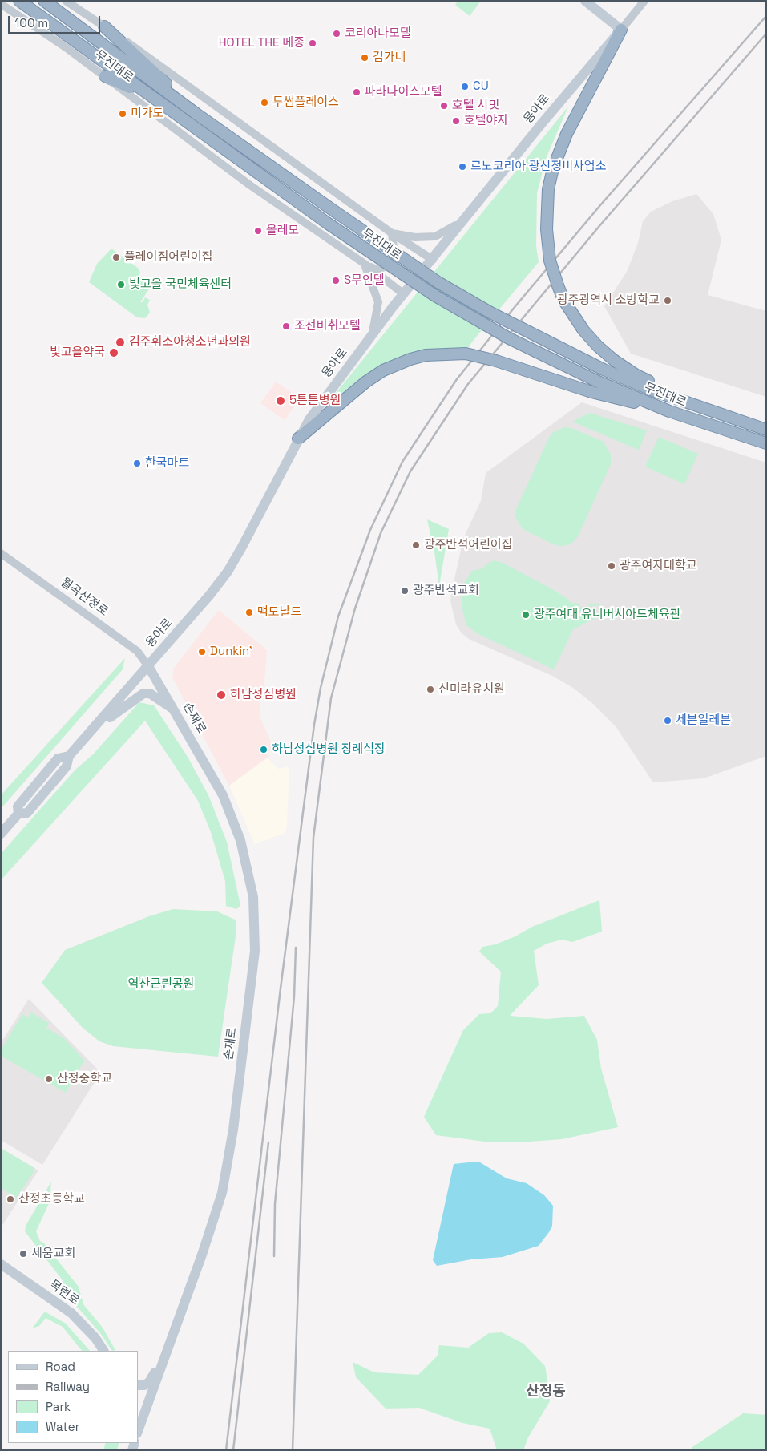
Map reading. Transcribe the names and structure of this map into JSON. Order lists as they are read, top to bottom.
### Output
{
  "streets": {
    "highway": ["무진대로"],
    "main road": ["용아로", "손재로", "목련로"],
    "street": ["월곡산정로"]
  },
  "crossings": [
    ["무진대로", "용아로"],
    ["용아로", "월곡산정로"],
    ["용아로", "손재로"],
    ["월곡산정로", "손재로"]
  ],
  "districts": ["산정동"],
  "parks": ["역산근린공원"],
  "places": [
    "코리아나모텔",
    "HOTEL THE 메종",
    "김가네",
    "CU",
    "파라다이스모텔",
    "투썸플레이스",
    "호텔 서밋",
    "미가도",
    "호텔야자",
    "르노코리아 광산정비사업소",
    "올레모",
    "플레이짐어린이집",
    "S무인텔",
    "빛고을 국민체육센터",
    "광주광역시 소방학교",
    "조선비취모텔",
    "김주휘소아청소년과의원",
    "빛고을약국",
    "5튼튼병원",
    "한국마트",
    "광주반석어린이집",
    "광주여자대학교",
    "광주반석교회",
    "맥도날드",
    "광주여대 유니버시아드체육관",
    "Dunkin'",
    "신미라유치원",
    "하남성심병원",
    "세븐일레븐",
    "하남성심병원 장례식장",
    "산정중학교",
    "산정초등학교",
    "세움교회"
  ],
  "legend": [
    "Road",
    "Railway",
    "Park",
    "Water"
  ],
  "scale_bar": "100 m"
}
